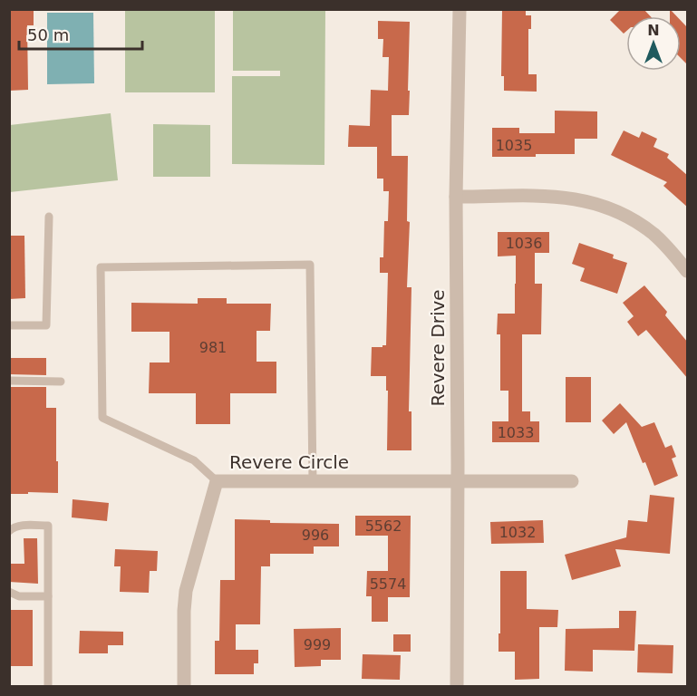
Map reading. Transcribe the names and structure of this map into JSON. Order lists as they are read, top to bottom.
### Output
{
  "streets": {
    "street": ["Revere Drive", "Revere Circle"]
  },
  "crossings": [
    ["Revere Drive", "Revere Circle"]
  ],
  "house_numbers": [
    "1035",
    "1036",
    "981",
    "1033",
    "5562",
    "1032",
    "996",
    "5574",
    "999"
  ],
  "scale_bar": "50 m",
  "north": "top"
}
